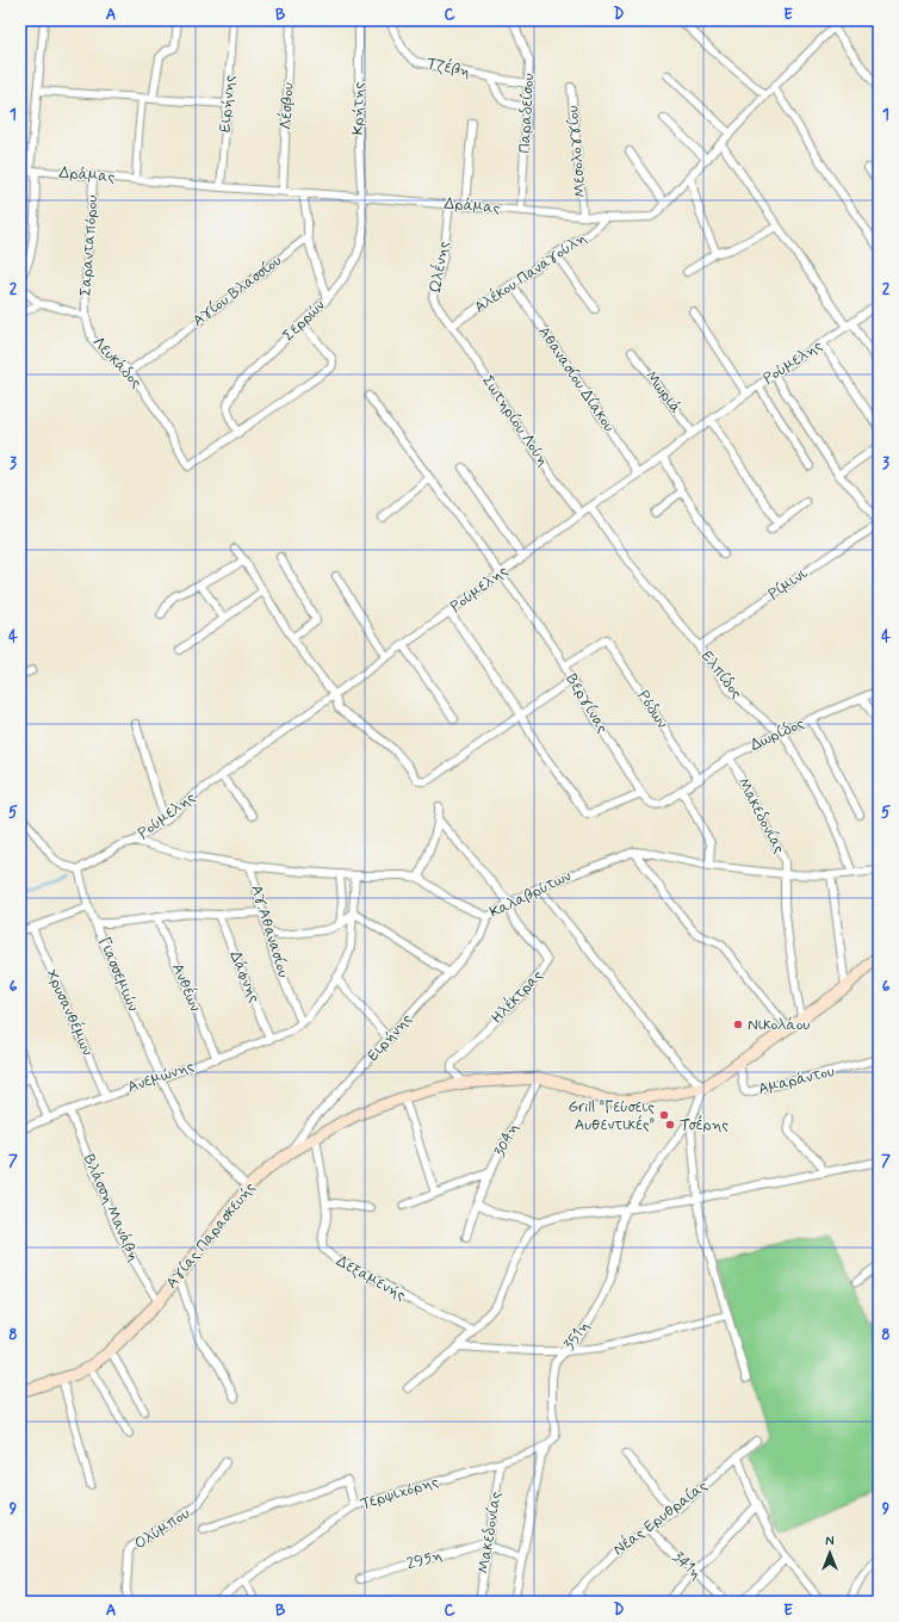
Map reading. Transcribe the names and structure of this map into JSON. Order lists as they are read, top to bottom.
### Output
{
  "streets": {
    "street": [
      "Τζέβη",
      "Ειρήνης",
      "Λέσβου",
      "Κρήτης",
      "Παραδείσου",
      "Μεσολογγίου",
      "Δράμας",
      "Σαρανταπόρου",
      "Ωλένης",
      "Αλέκου Παναγούλη",
      "Αγίου Βλασσίου",
      "Σερρών",
      "Λευκάδος",
      "Ρούμελης",
      "Αθανασίου Δίακου",
      "Μωριά",
      "Σωτηρίου Λούη",
      "Ρίμινι",
      "Ελπίδος",
      "Βεργίνας",
      "Ρόδων",
      "Δωρίδος",
      "Μακεδονίας",
      "Καλαβρύτων",
      "Αγ.Αθανασίου",
      "Γιασσεμιών",
      "Δάφνης",
      "Ανθέων",
      "Ηλέκτρας",
      "Χρυσανθέμων",
      "Ανεμώνης",
      "Αμαράντου",
      "304η",
      "Βλάσση Μανάβη",
      "Αγίας Παρασκευής",
      "Δεξαμενής",
      "351η",
      "Τερψιχόρης",
      "Νέας Ερυθραίας",
      "Ολύμπου",
      "295η",
      "341η"
    ]
  },
  "crossings": [
    ["Τζέβη", "Παραδείσου"],
    ["Ειρήνης", "Δράμας"],
    ["Ειρήνης", "Καλαβρύτων"],
    ["Ειρήνης", "Αγίας Παρασκευής"],
    ["Λέσβου", "Δράμας"],
    ["Κρήτης", "Δράμας"],
    ["Κρήτης", "Σερρών"],
    ["Παραδείσου", "Δράμας"],
    ["Μεσολογγίου", "Δράμας"],
    ["Δράμας", "Σαρανταπόρου"],
    ["Δράμας", "Ωλένης"],
    ["Δράμας", "Αλέκου Παναγούλη"],
    ["Δράμας", "Σερρών"],
    ["Σαρανταπόρου", "Λευκάδος"],
    ["Ωλένης", "Αλέκου Παναγούλη"],
    ["Ωλένης", "Σωτηρίου Λούη"],
    ["Αλέκου Παναγούλη", "Αθανασίου Δίακου"],
    ["Αλέκου Παναγούλη", "Σωτηρίου Λούη"],
    ["Αγίου Βλασσίου", "Λευκάδος"],
    ["Σερρών", "Λευκάδος"],
    ["Ρούμελης", "Αθανασίου Δίακου"],
    ["Ρούμελης", "Μωριά"],
    ["Ρούμελης", "Σωτηρίου Λούη"],
    ["Ρούμελης", "Ελπίδος"],
    ["Ρούμελης", "Βεργίνας"],
    ["Ρούμελης", "Καλαβρύτων"],
    ["Ρούμελης", "Γιασσεμιών"],
    ["Ρίμινι", "Ελπίδος"],
    ["Ελπίδος", "Δωρίδος"],
    ["Ελπίδος", "Καλαβρύτων"],
    ["Βεργίνας", "Ρόδων"],
    ["Βεργίνας", "Δωρίδος"],
    ["Ρόδων", "Δωρίδος"],
    ["Δωρίδος", "Μακεδονίας"],
    ["Μακεδονίας", "Καλαβρύτων"],
    ["Μακεδονίας", "Αγίας Παρασκευής"],
    ["Μακεδονίας", "Τερψιχόρης"],
    ["Μακεδονίας", "295η"],
    ["Καλαβρύτων", "Αγ.Αθανασίου"],
    ["Καλαβρύτων", "Ηλέκτρας"],
    ["Καλαβρύτων", "Ανεμώνης"],
    ["Αγ.Αθανασίου", "Ανεμώνης"],
    ["Γιασσεμιών", "Ανεμώνης"],
    ["Γιασσεμιών", "Αγίας Παρασκευής"],
    ["Δάφνης", "Ανεμώνης"],
    ["Ανθέων", "Ανεμώνης"],
    ["Ηλέκτρας", "Αγίας Παρασκευής"],
    ["Χρυσανθέμων", "Ανεμώνης"],
    ["Ανεμώνης", "Βλάσση Μανάβη"],
    ["Αμαράντου", "Αγίας Παρασκευής"],
    ["304η", "Αγίας Παρασκευής"],
    ["Βλάσση Μανάβη", "Αγίας Παρασκευής"],
    ["Αγίας Παρασκευής", "Δεξαμενής"],
    ["Αγίας Παρασκευής", "351η"],
    ["351η", "Τερψιχόρης"],
    ["Νέας Ερυθραίας", "341η"]
  ],
  "places": ["Νικολάου", "Grill \"Γεύσεις Αυθεντικές\"", "Τσέρης"],
  "north": "top",
  "grid": {
    "columns": [
      "A",
      "B",
      "C",
      "D",
      "E"
    ],
    "rows": [
      "1",
      "2",
      "3",
      "4",
      "5",
      "6",
      "7",
      "8",
      "9"
    ]
  }
}
